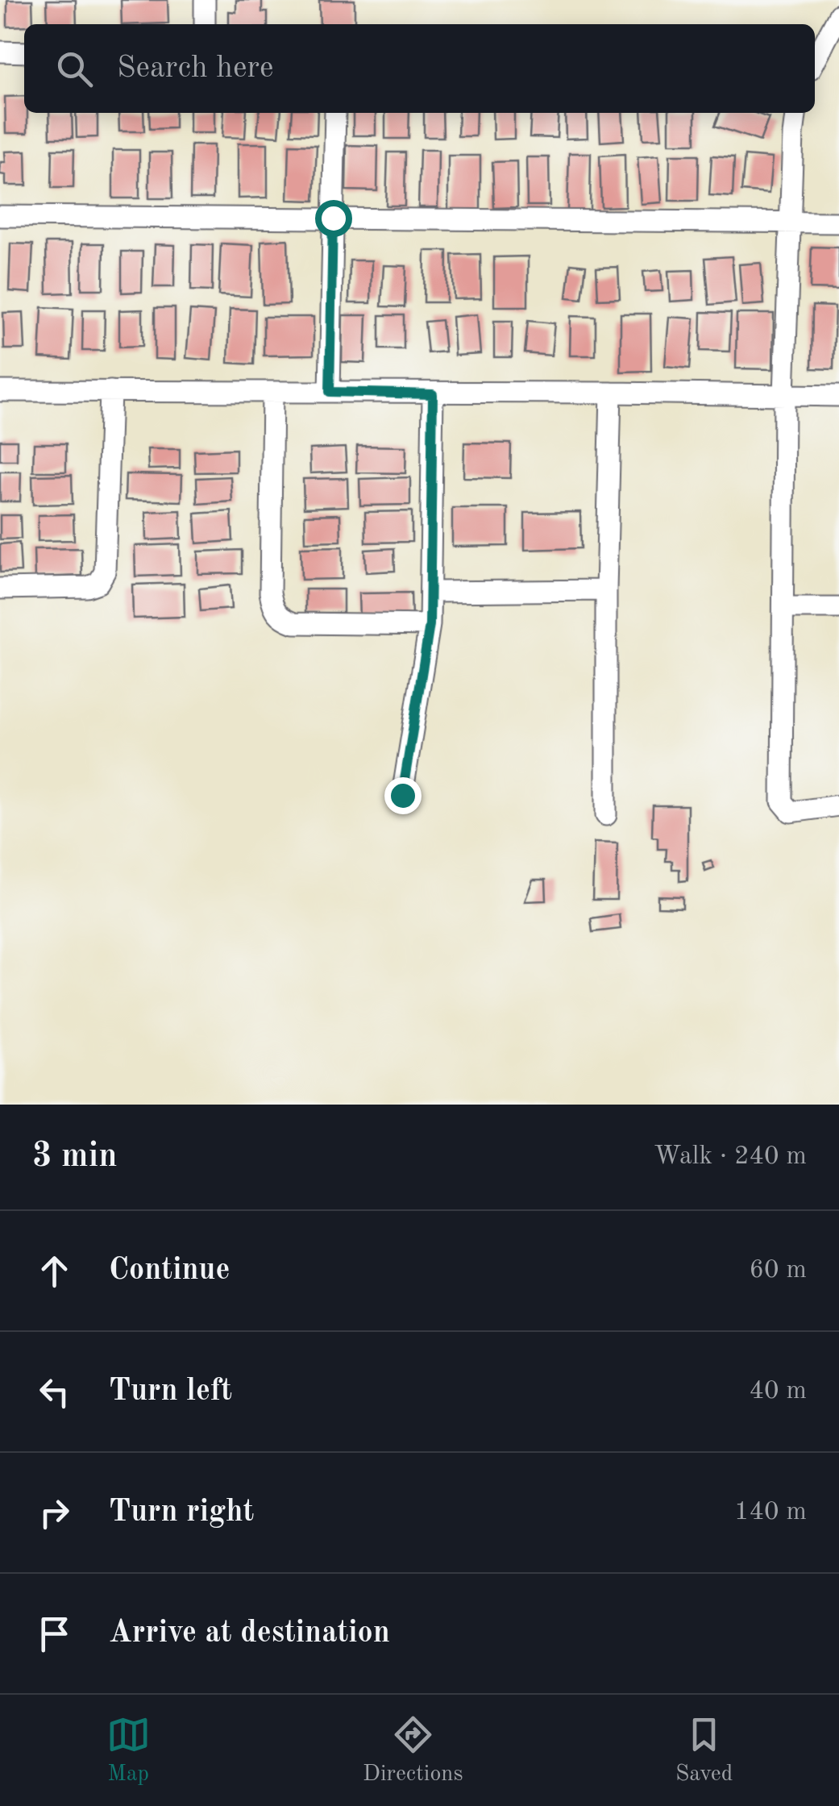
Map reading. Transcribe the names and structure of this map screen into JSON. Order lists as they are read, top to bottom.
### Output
{
  "page": {
    "search": "Search here",
    "heading": ["3 min", "Walk · 240 m"],
    "list": [
      ["Continue", "60 m"],
      ["Turn left", "40 m"],
      ["Turn right", "140 m"],
      "Arrive at destination"
    ],
    "nav": ["Map", "Directions", "Saved"]
  }
}
